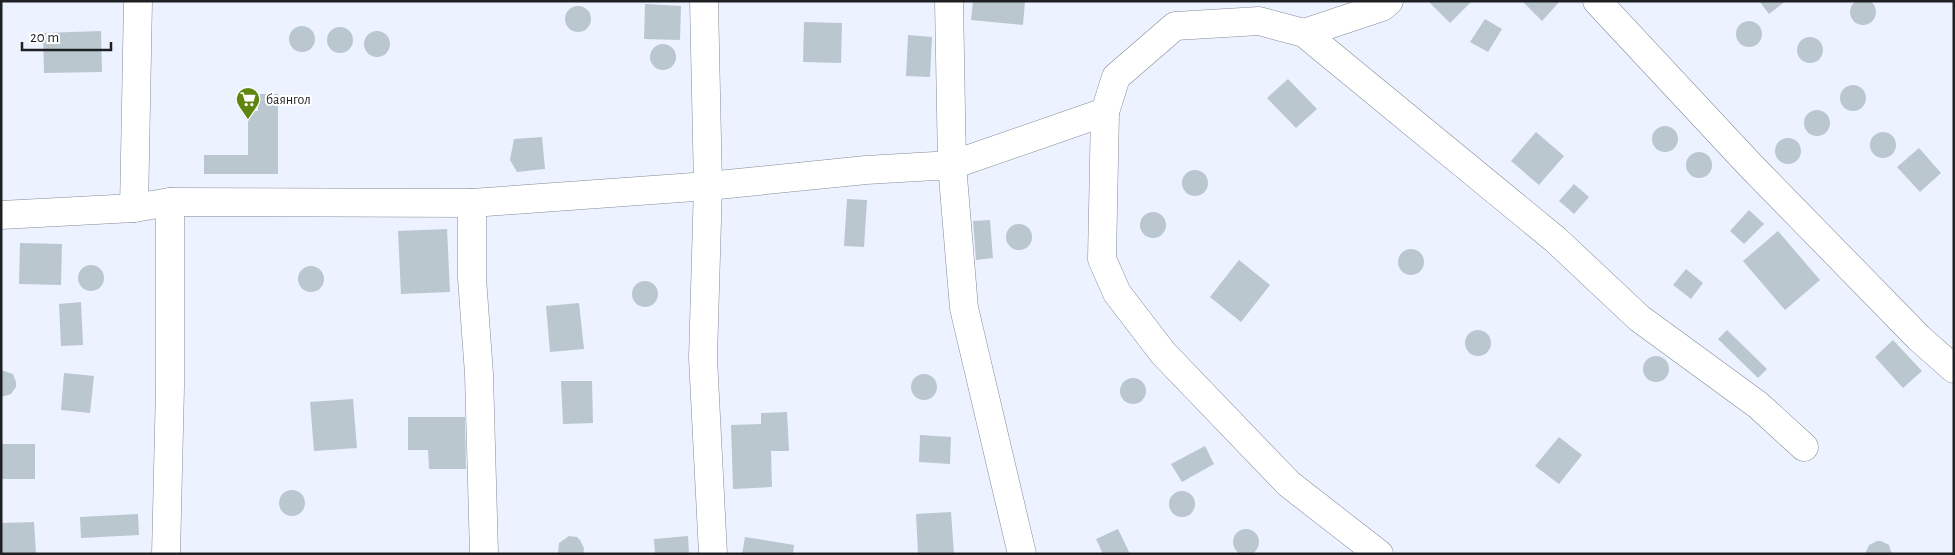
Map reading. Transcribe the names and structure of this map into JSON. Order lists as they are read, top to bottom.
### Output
{
  "places": {
    "supermarket": ["баянгол"]
  },
  "scale_bar": "20 m"
}
